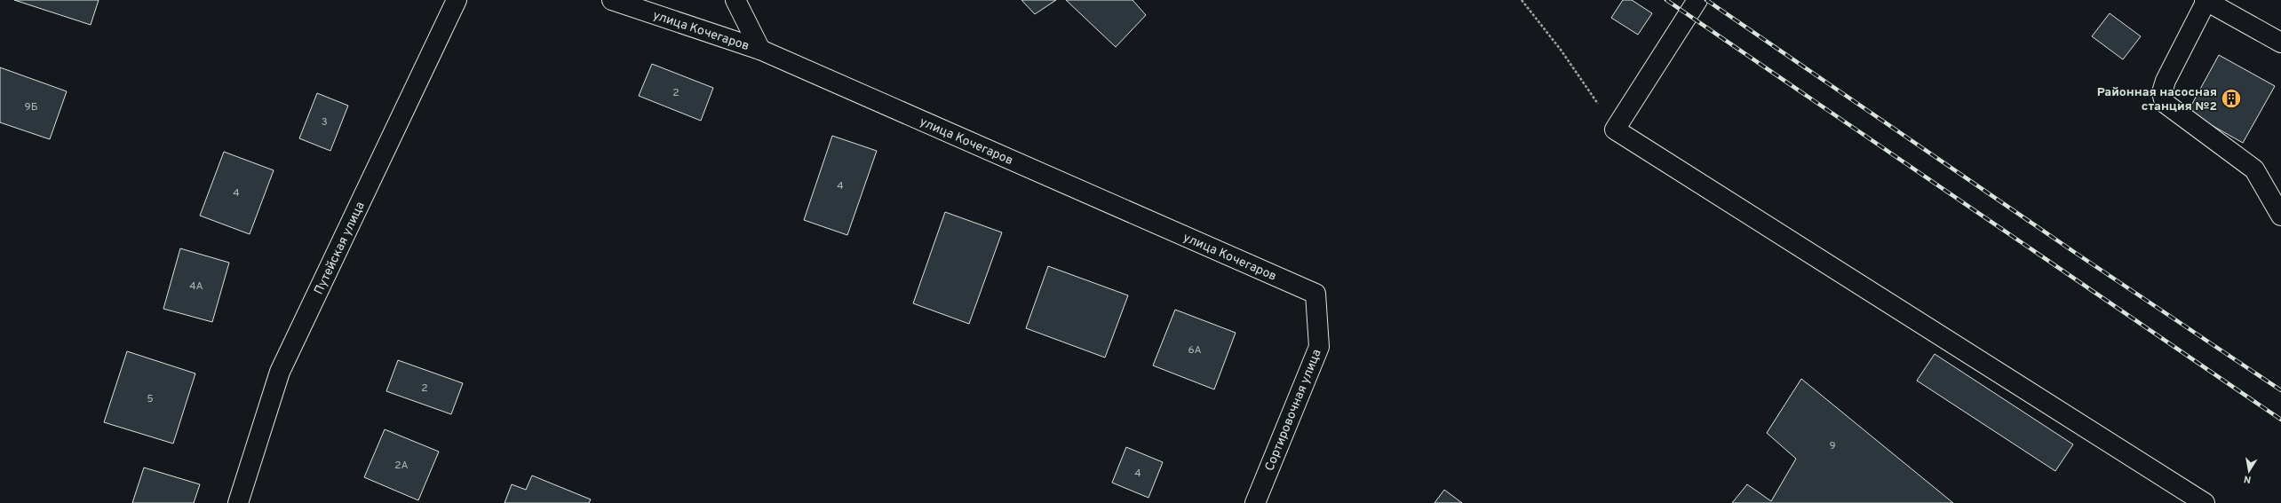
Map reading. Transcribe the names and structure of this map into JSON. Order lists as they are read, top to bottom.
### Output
{
  "streets": {
    "street": ["улица Кочегаров", "Путейская улица", "Сортировочная улица"]
  },
  "crossings": [
    ["улица Кочегаров", "Сортировочная улица"]
  ],
  "places": {
    "building": ["Районная насосная станция №2"]
  },
  "house_numbers": [
    "2",
    "9Б",
    "3",
    "4",
    "4",
    "4А",
    "6А",
    "2",
    "5",
    "9",
    "2А",
    "4"
  ],
  "north": "bottom"
}
